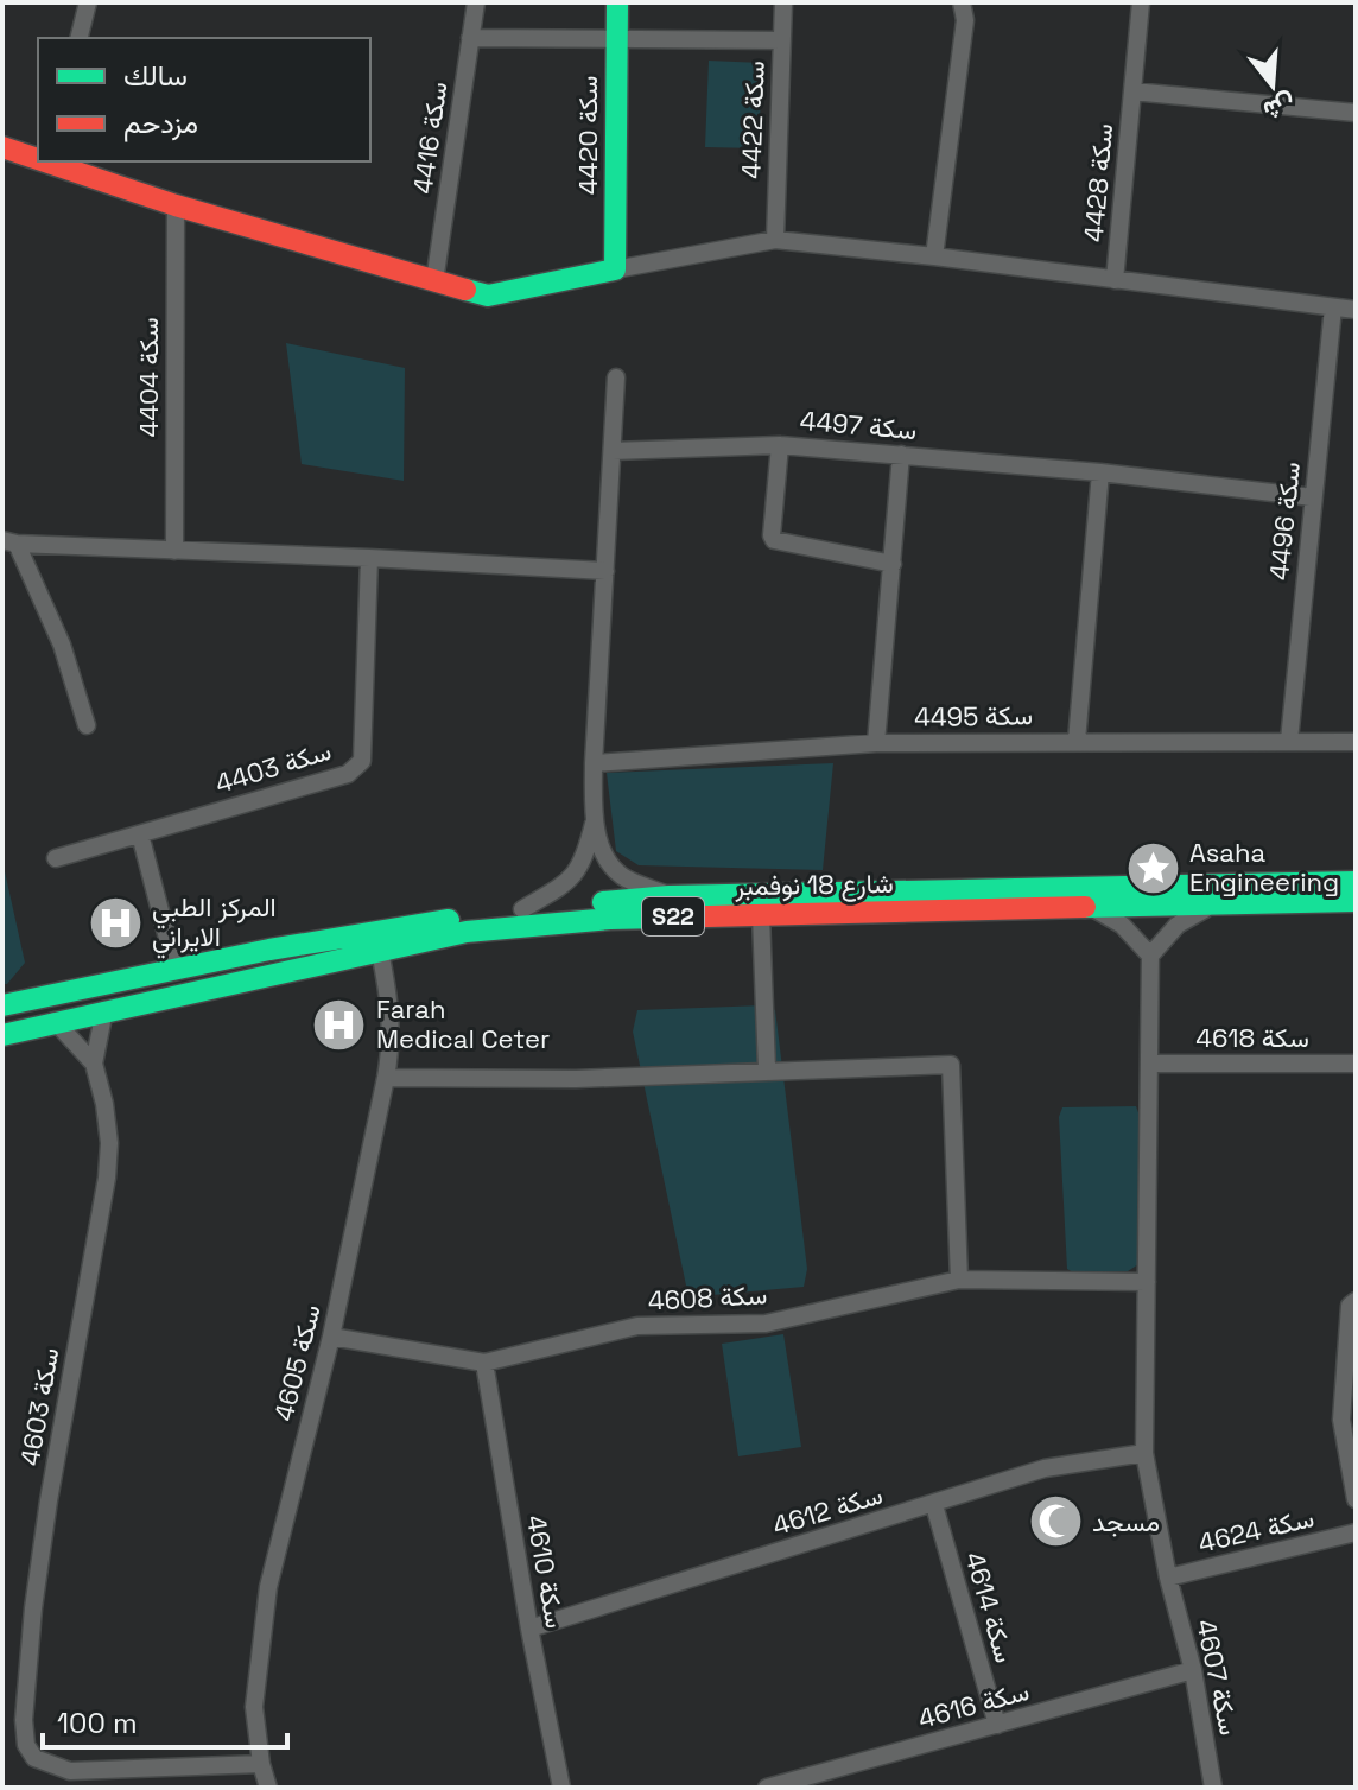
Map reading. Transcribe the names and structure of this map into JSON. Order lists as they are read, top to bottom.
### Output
{
  "streets": {
    "main road": ["سكة 4420", "شارع 18 نوفمبر", "S22"],
    "street": [
      "سكة 4422",
      "سكة 4416",
      "سكة 4428",
      "سكة 4404",
      "سكة 4497",
      "سكة 4496",
      "سكة 4495",
      "سكة 4403",
      "سكة 4618",
      "سكة 4608",
      "سكة 4605",
      "سكة 4603",
      "سكة 4612",
      "سكة 4624",
      "سكة 4610",
      "سكة 4614",
      "سكة 4607",
      "سكة 4616"
    ]
  },
  "crossings": [
    ["سكة 4497", "سكة 4496"],
    ["سكة 4496", "سكة 4495"],
    ["شارع 18 نوفمبر", "سكة 4605"],
    ["شارع 18 نوفمبر", "سكة 4603"],
    ["سكة 4608", "سكة 4605"],
    ["سكة 4608", "سكة 4610"],
    ["سكة 4605", "سكة 4603"],
    ["سكة 4612", "سكة 4610"],
    ["سكة 4612", "سكة 4614"],
    ["سكة 4624", "سكة 4607"],
    ["سكة 4614", "سكة 4616"],
    ["سكة 4607", "سكة 4616"]
  ],
  "places": {
    "place": ["Asaha Engineering"],
    "hospital": ["المركز الطبي الايراني", "Farah Medical Ceter"],
    "mosque": ["مسجد"]
  },
  "legend": ["سالك", "مزدحم"],
  "scale_bar": "100 m",
  "north": "bottom"
}
